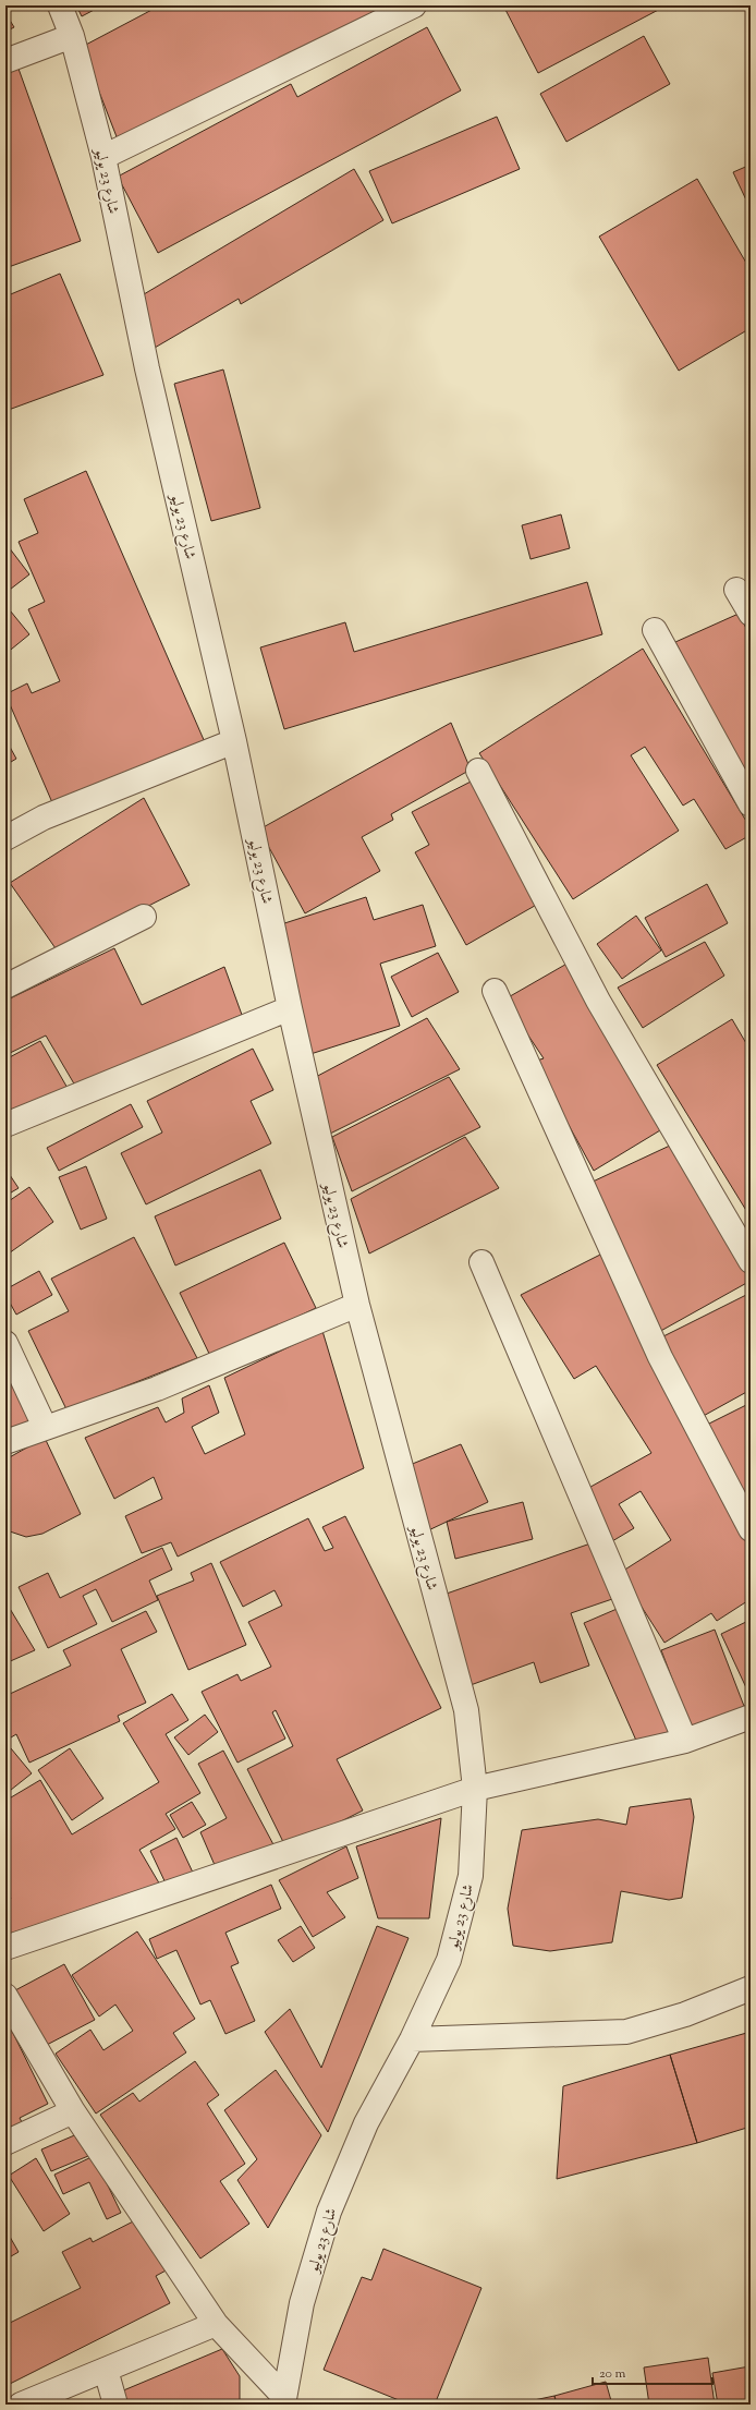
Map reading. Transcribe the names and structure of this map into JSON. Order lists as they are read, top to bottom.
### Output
{
  "streets": {
    "street": ["شارع 23 يوليو"]
  },
  "scale_bar": "20 m"
}
